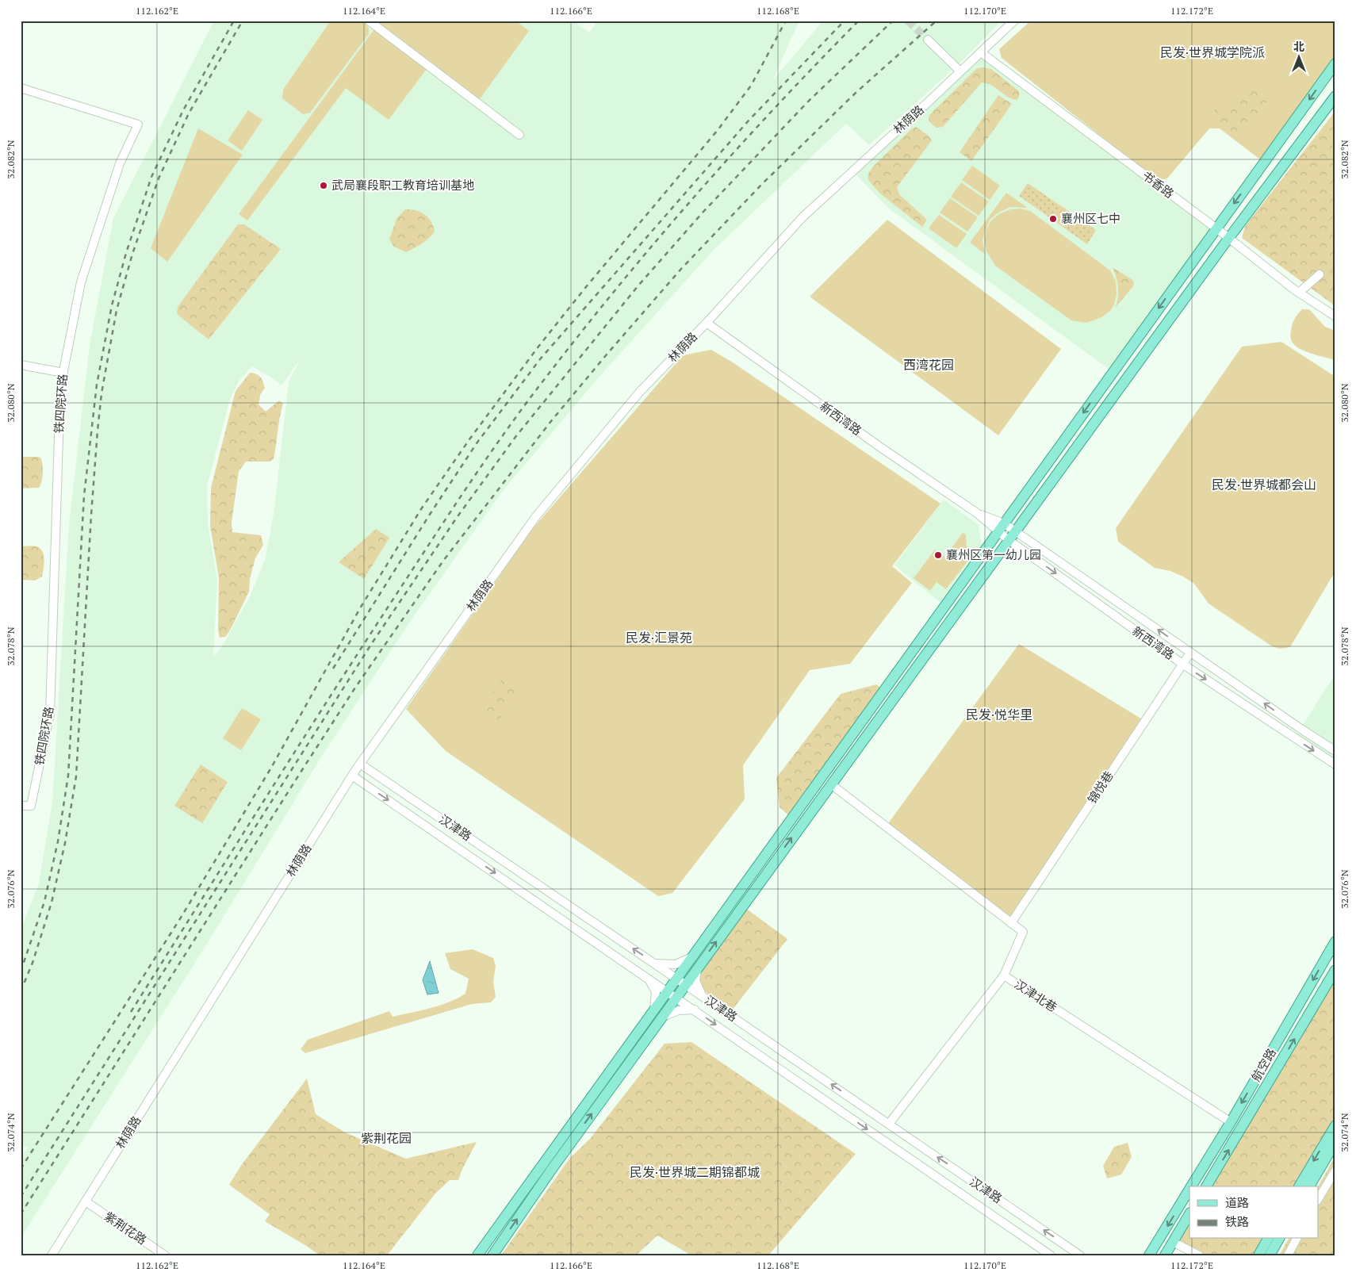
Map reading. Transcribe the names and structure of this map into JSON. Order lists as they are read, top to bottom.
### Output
{
  "streets": {
    "main road": ["航空路"],
    "street": [
      "林荫路",
      "书香路",
      "铁四院环路",
      "新西湾路",
      "锦悦巷",
      "汉津路",
      "汉津北巷",
      "紫荆花路"
    ]
  },
  "crossings": [
    ["林荫路", "书香路"],
    ["林荫路", "新西湾路"],
    ["林荫路", "汉津路"],
    ["林荫路", "紫荆花路"],
    ["新西湾路", "锦悦巷"],
    ["锦悦巷", "汉津北巷"],
    ["汉津北巷", "航空路"]
  ],
  "districts": [
    "民发·世界城学院派",
    "西湾花园",
    "民发·世界城都会山",
    "民发·汇景苑",
    "民发·悦华里",
    "紫荆花园",
    "民发·世界城二期锦都城"
  ],
  "places": ["武局襄段职工教育培训基地", "襄州区七中", "襄州区第一幼儿园"],
  "legend": ["道路", "铁路"],
  "north": "top",
  "coordinates": [
    "112.162°E",
    "112.164°E",
    "112.166°E",
    "112.168°E",
    "112.170°E",
    "112.172°E",
    "32.082°N",
    "32.080°N",
    "32.078°N",
    "32.076°N",
    "32.074°N"
  ]
}
